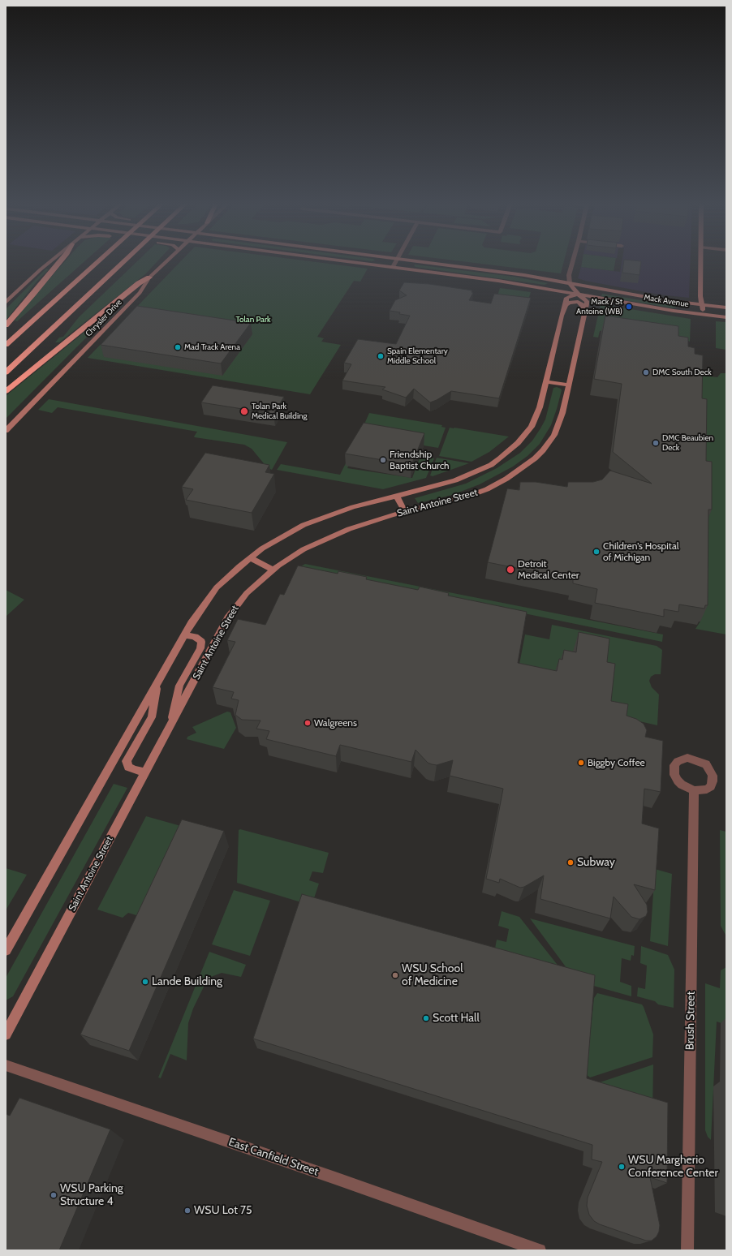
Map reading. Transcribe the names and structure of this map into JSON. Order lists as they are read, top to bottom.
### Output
{
  "streets": {
    "street": [
      "Mack Avenue",
      "Chrysler Drive",
      "Saint Antoine Street",
      "Brush Street",
      "East Canfield Street"
    ]
  },
  "crossings": [
    ["Mack Avenue", "Saint Antoine Street"]
  ],
  "parks": ["Tolan Park"],
  "places": [
    "Mack / St Antoine (WB)",
    "Mad Track Arena",
    "Spain Elementary Middle School",
    "DMC South Deck",
    "Tolan Park Medical Building",
    "DMC Beaubien Deck",
    "Friendship Baptist Church",
    "Children's Hospital of Michigan",
    "Detroit Medical Center",
    "Walgreens",
    "Biggby Coffee",
    "Subway",
    "WSU School of Medicine",
    "Lande Building",
    "Scott Hall",
    "WSU Margherio Conference Center",
    "WSU Parking Structure 4",
    "WSU Lot 75"
  ]
}
